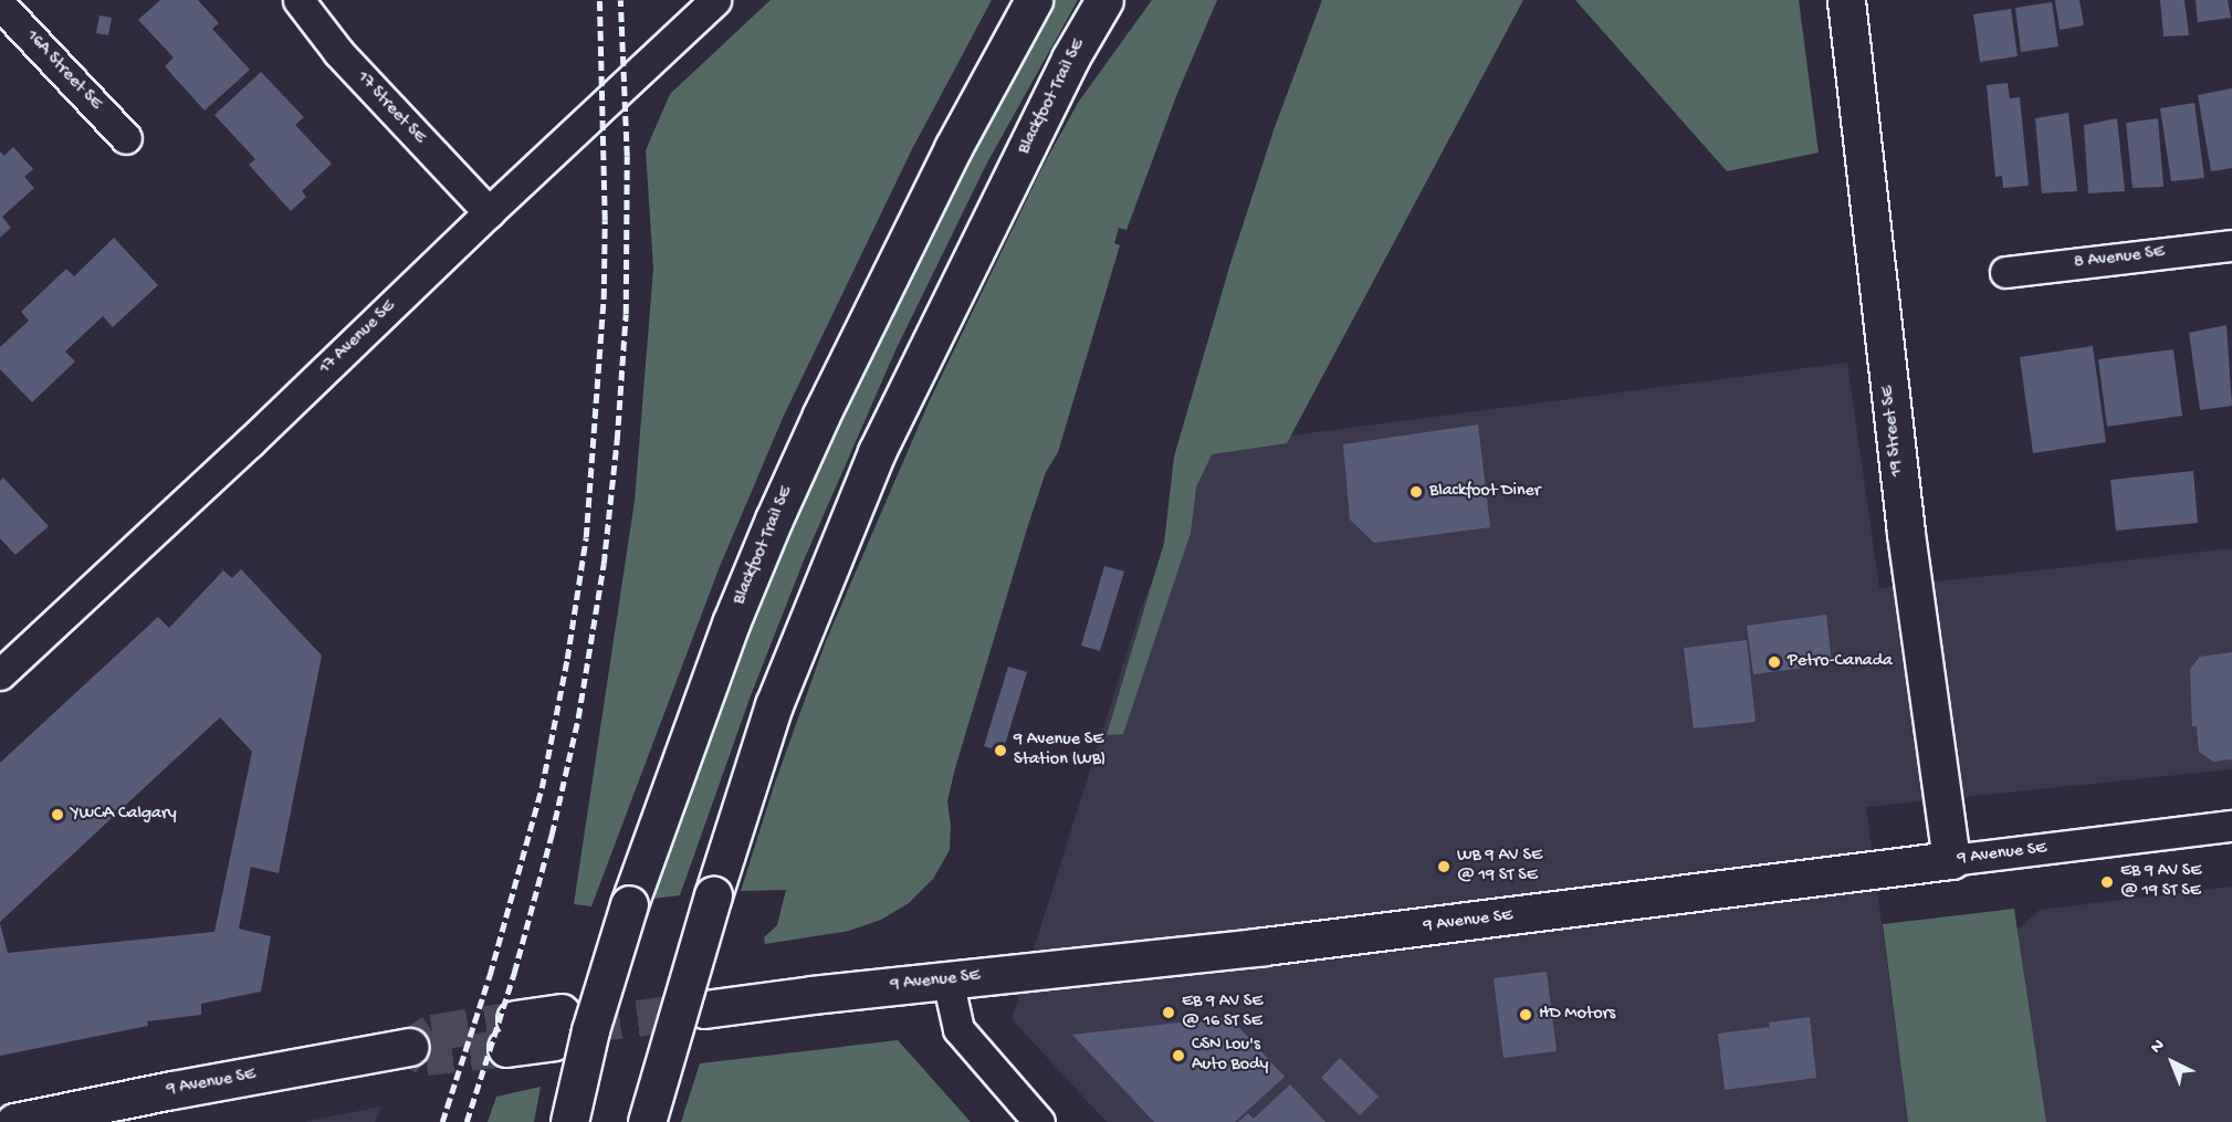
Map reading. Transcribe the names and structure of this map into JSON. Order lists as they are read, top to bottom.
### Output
{
  "streets": {
    "main road": ["Blackfoot Trail SE", "19 Street SE", "9 Avenue SE"],
    "street": [
      "16A Street SE",
      "17 Street SE",
      "8 Avenue SE",
      "17 Avenue SE"
    ]
  },
  "crossings": [
    ["17 Street SE", "17 Avenue SE"],
    ["19 Street SE", "9 Avenue SE"]
  ],
  "places": [
    "Blackfoot Diner",
    "Petro-Canada",
    "9 Avenue SE Station (WB)",
    "YWCA Calgary",
    "WB 9 AV SE @ 19 ST SE",
    "EB 9 AV SE @ 19 ST SE",
    "EB 9 AV SE @ 16 ST SE",
    "HD Motors",
    "CSN Lou's Auto Body"
  ],
  "north": "top left"
}
